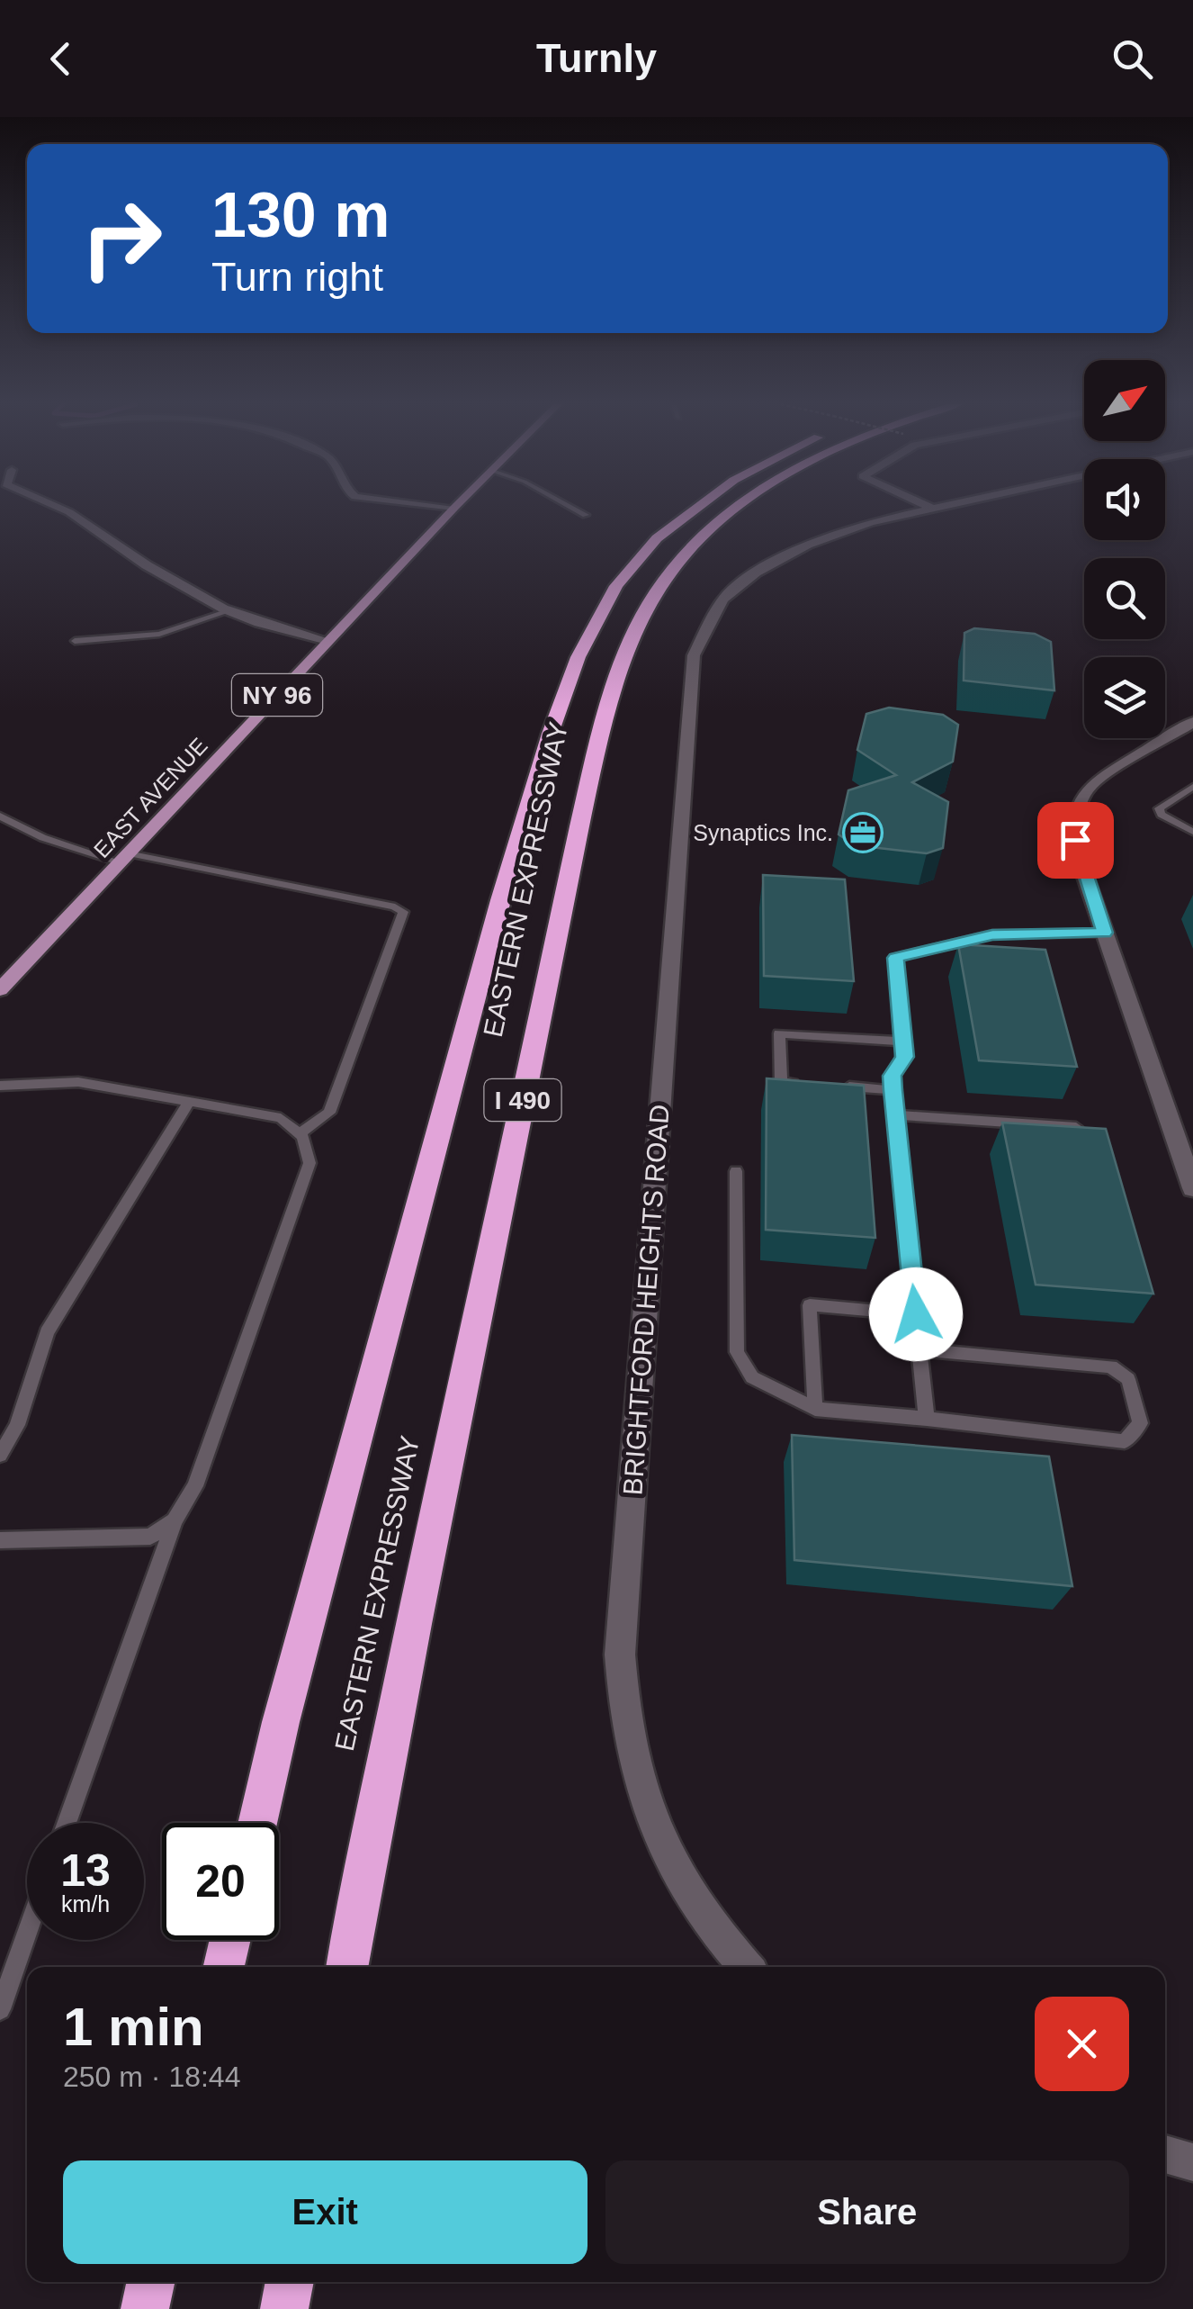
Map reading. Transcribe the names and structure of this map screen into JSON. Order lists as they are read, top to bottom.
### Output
{
  "streets": {
    "highway": ["EASTERN EXPRESSWAY", "I 490"],
    "main road": ["NY 96", "EAST AVENUE"],
    "street": ["BRIGHTFORD HEIGHTS ROAD"]
  },
  "places": {
    "office": ["Synaptics Inc."]
  },
  "north": "top right",
  "page": {
    "header": "Turnly",
    "turn": ["130 m", "Turn right"],
    "speed": "13 km/h",
    "limit": "20",
    "heading": ["1 min", "250 m · 18:44"],
    "buttons": ["Exit", "Share"]
  }
}
